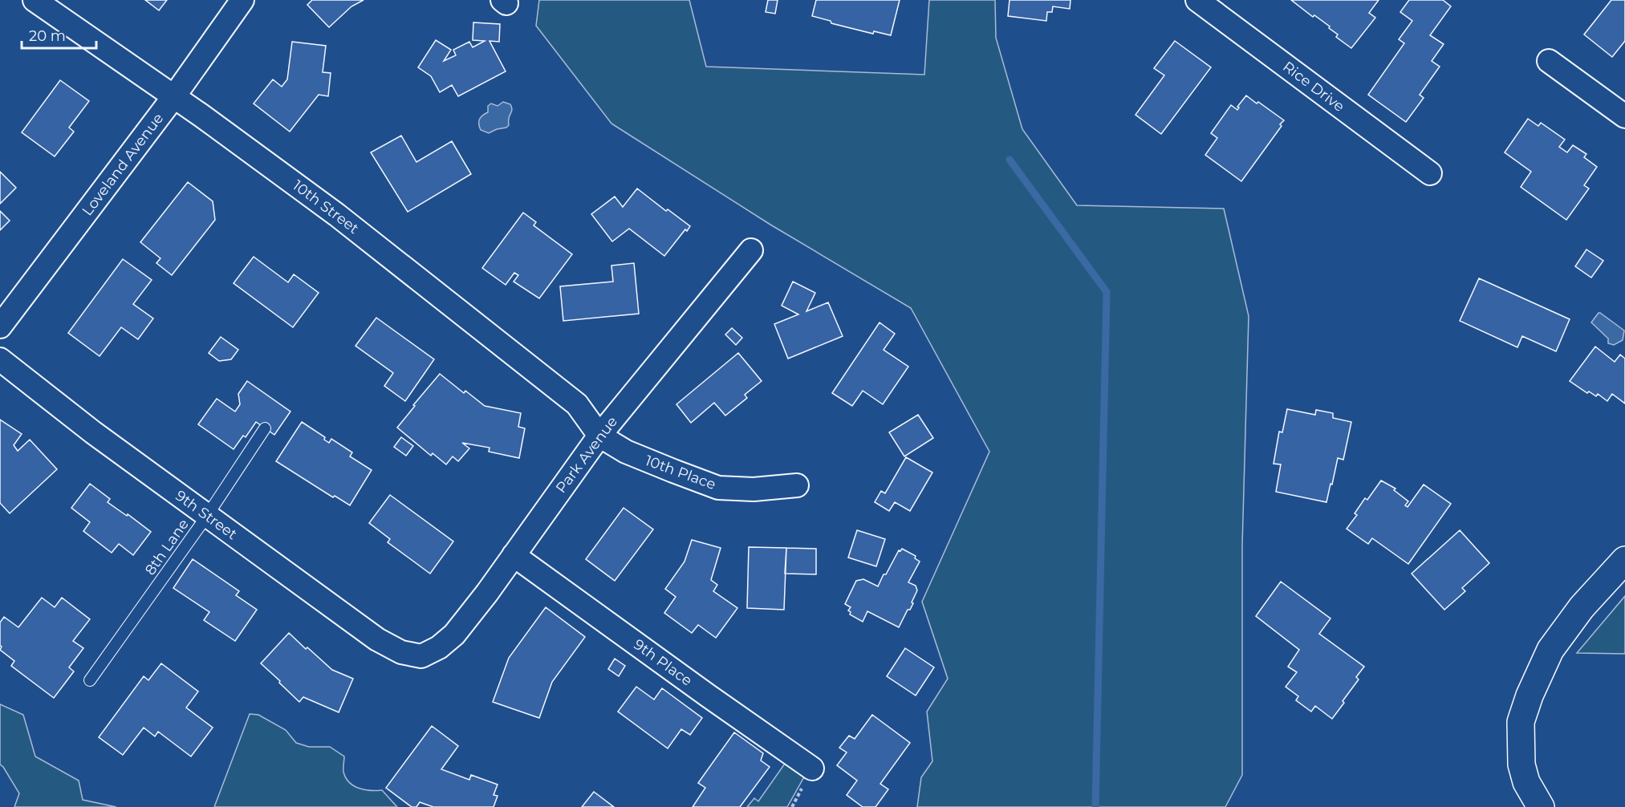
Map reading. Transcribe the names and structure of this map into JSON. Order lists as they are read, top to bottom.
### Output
{
  "streets": {
    "street": [
      "Rice Drive",
      "Loveland Avenue",
      "10th Street",
      "Park Avenue",
      "10th Place",
      "9th Street",
      "9th Place"
    ],
    "lane": ["8th Lane"]
  },
  "crossings": [
    ["Loveland Avenue", "10th Street"],
    ["10th Street", "Park Avenue"],
    ["10th Street", "10th Place"],
    ["Park Avenue", "10th Place"],
    ["Park Avenue", "9th Street"],
    ["Park Avenue", "9th Place"],
    ["9th Street", "8th Lane"]
  ],
  "scale_bar": "20 m"
}
